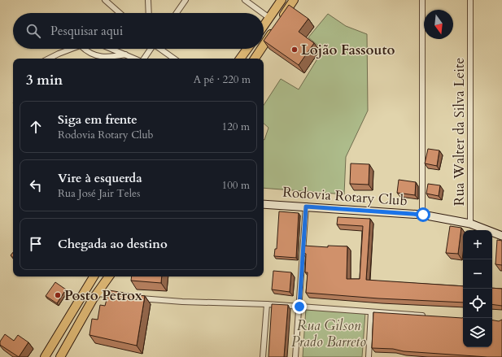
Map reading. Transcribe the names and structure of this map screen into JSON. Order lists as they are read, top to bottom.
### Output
{
  "streets": {
    "main road": ["Rodovia Rotary Club"],
    "street": ["Rua Walter da Silva Leite"]
  },
  "crossings": [
    ["Rua Walter da Silva Leite", "Rodovia Rotary Club"]
  ],
  "parks": ["Rua Gilson Prado Barreto"],
  "places": ["Lojão Fassouto", "Posto Petrox"],
  "north": "bottom",
  "page": {
    "search": "Pesquisar aqui",
    "heading": ["3 min", "A pé · 220 m"],
    "list": [
      ["Siga em frente", "Rodovia Rotary Club", "120 m"],
      ["Vire à esquerda", "Rua José Jair Teles", "100 m"],
      "Chegada ao destino"
    ],
    "map_buttons": ["+", "−"]
  }
}
